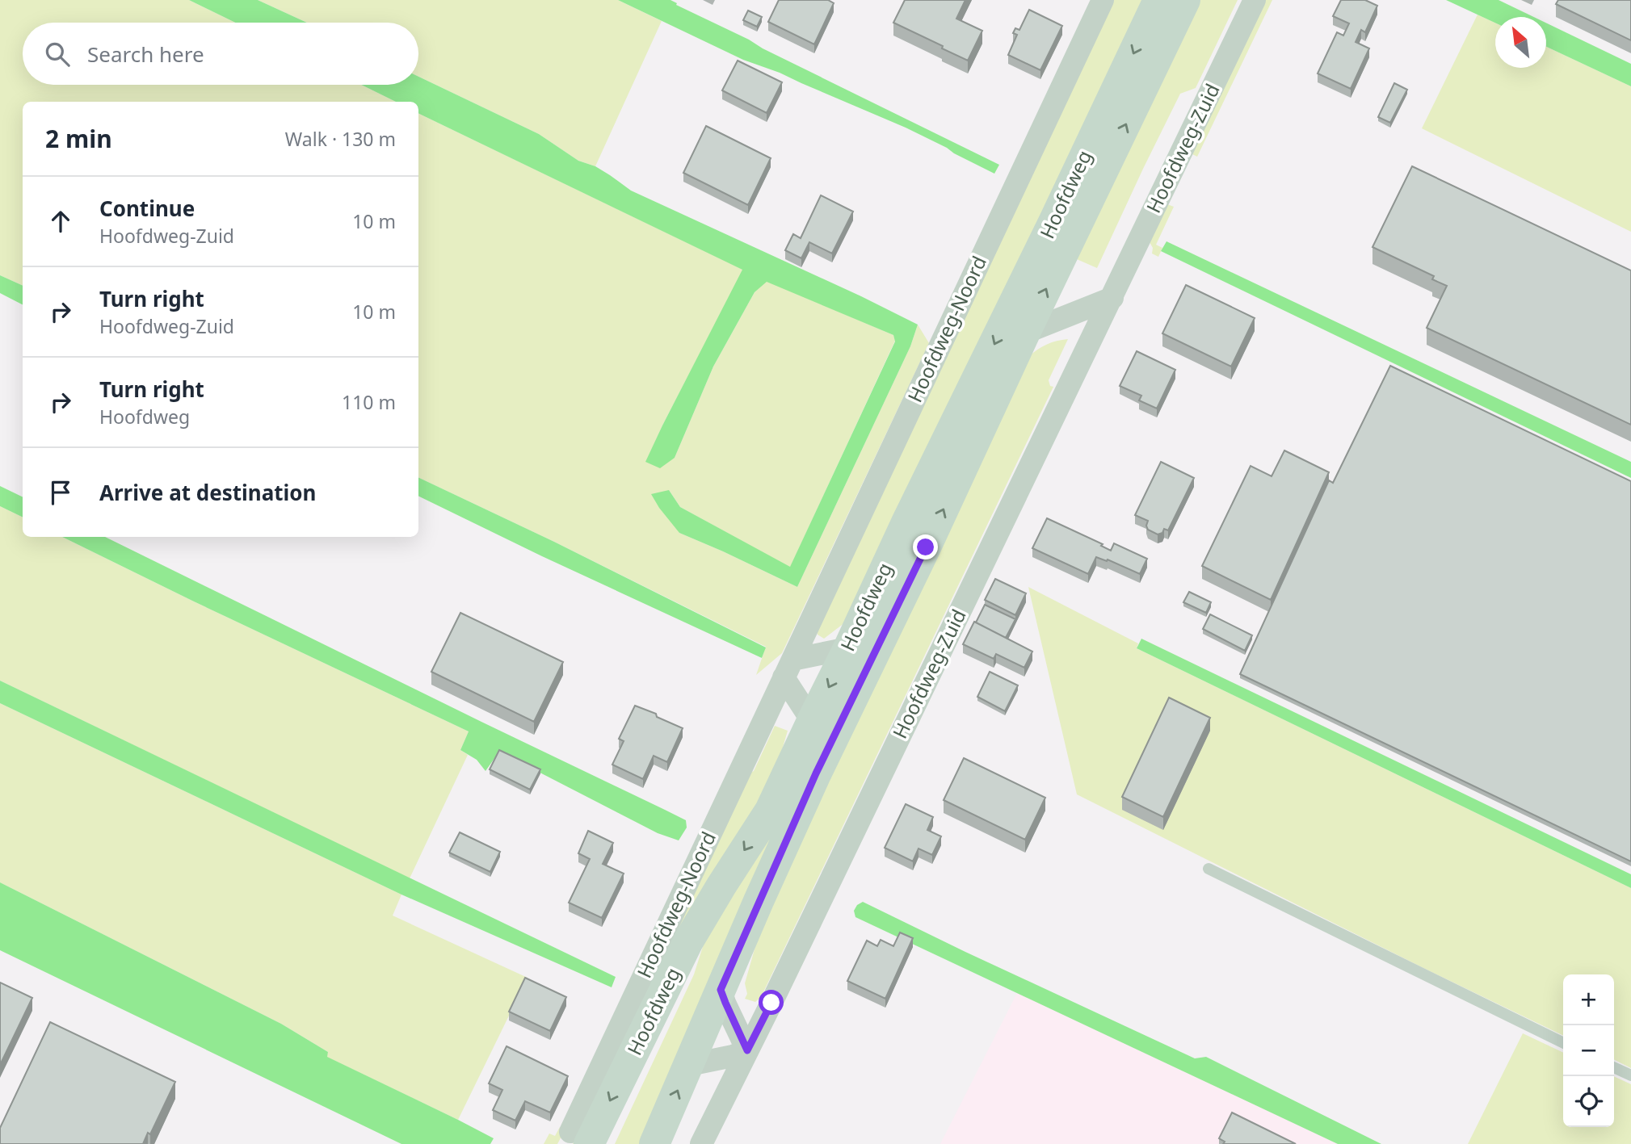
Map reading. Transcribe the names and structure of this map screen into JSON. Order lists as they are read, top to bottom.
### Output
{
  "streets": {
    "main road": ["Hoofdweg"],
    "street": ["Hoofdweg-Zuid", "Hoofdweg-Noord"]
  },
  "crossings": [
    ["Hoofdweg", "Hoofdweg-Noord"]
  ],
  "north": "top left",
  "page": {
    "search": "Search here",
    "heading": ["2 min", "Walk · 130 m"],
    "list": [
      ["Continue", "Hoofdweg-Zuid", "10 m"],
      ["Turn right", "Hoofdweg-Zuid", "10 m"],
      ["Turn right", "Hoofdweg", "110 m"],
      "Arrive at destination"
    ],
    "map_buttons": ["+", "−"]
  }
}
